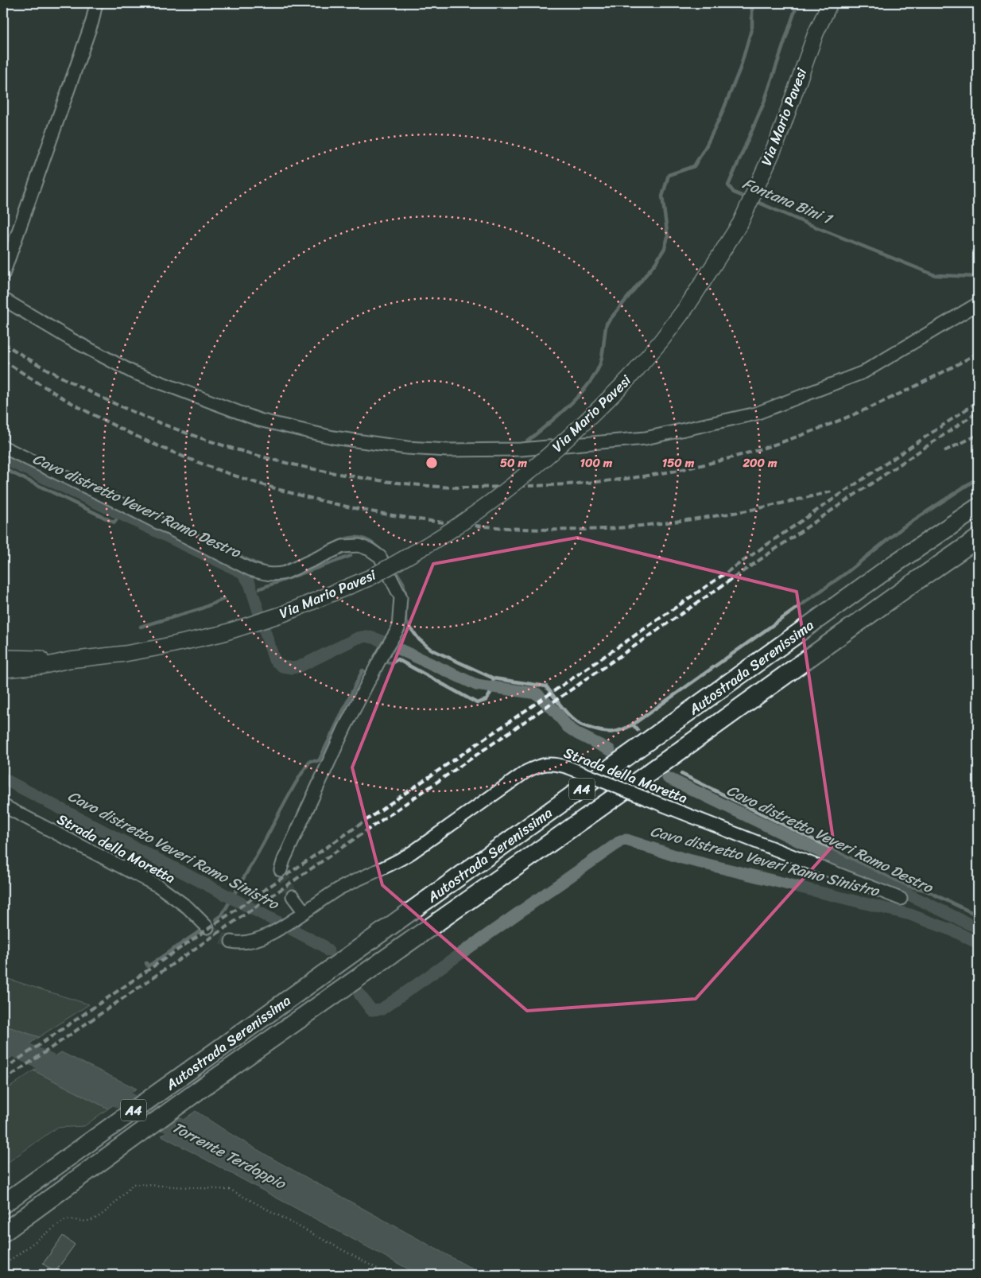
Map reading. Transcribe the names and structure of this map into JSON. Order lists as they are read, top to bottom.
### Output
{
  "streets": {
    "highway": ["Autostrada Serenissima", "A4"],
    "main road": ["Via Mario Pavesi"],
    "street": ["Strada della Moretta"]
  },
  "water": [
    "Fontana Bini 1",
    "Cavo distretto Veveri Ramo Destro",
    "Cavo distretto Veveri Ramo Sinistro",
    "Torrente Terdoppio"
  ],
  "rings": [
    "50 m",
    "100 m",
    "150 m",
    "200 m"
  ]
}
